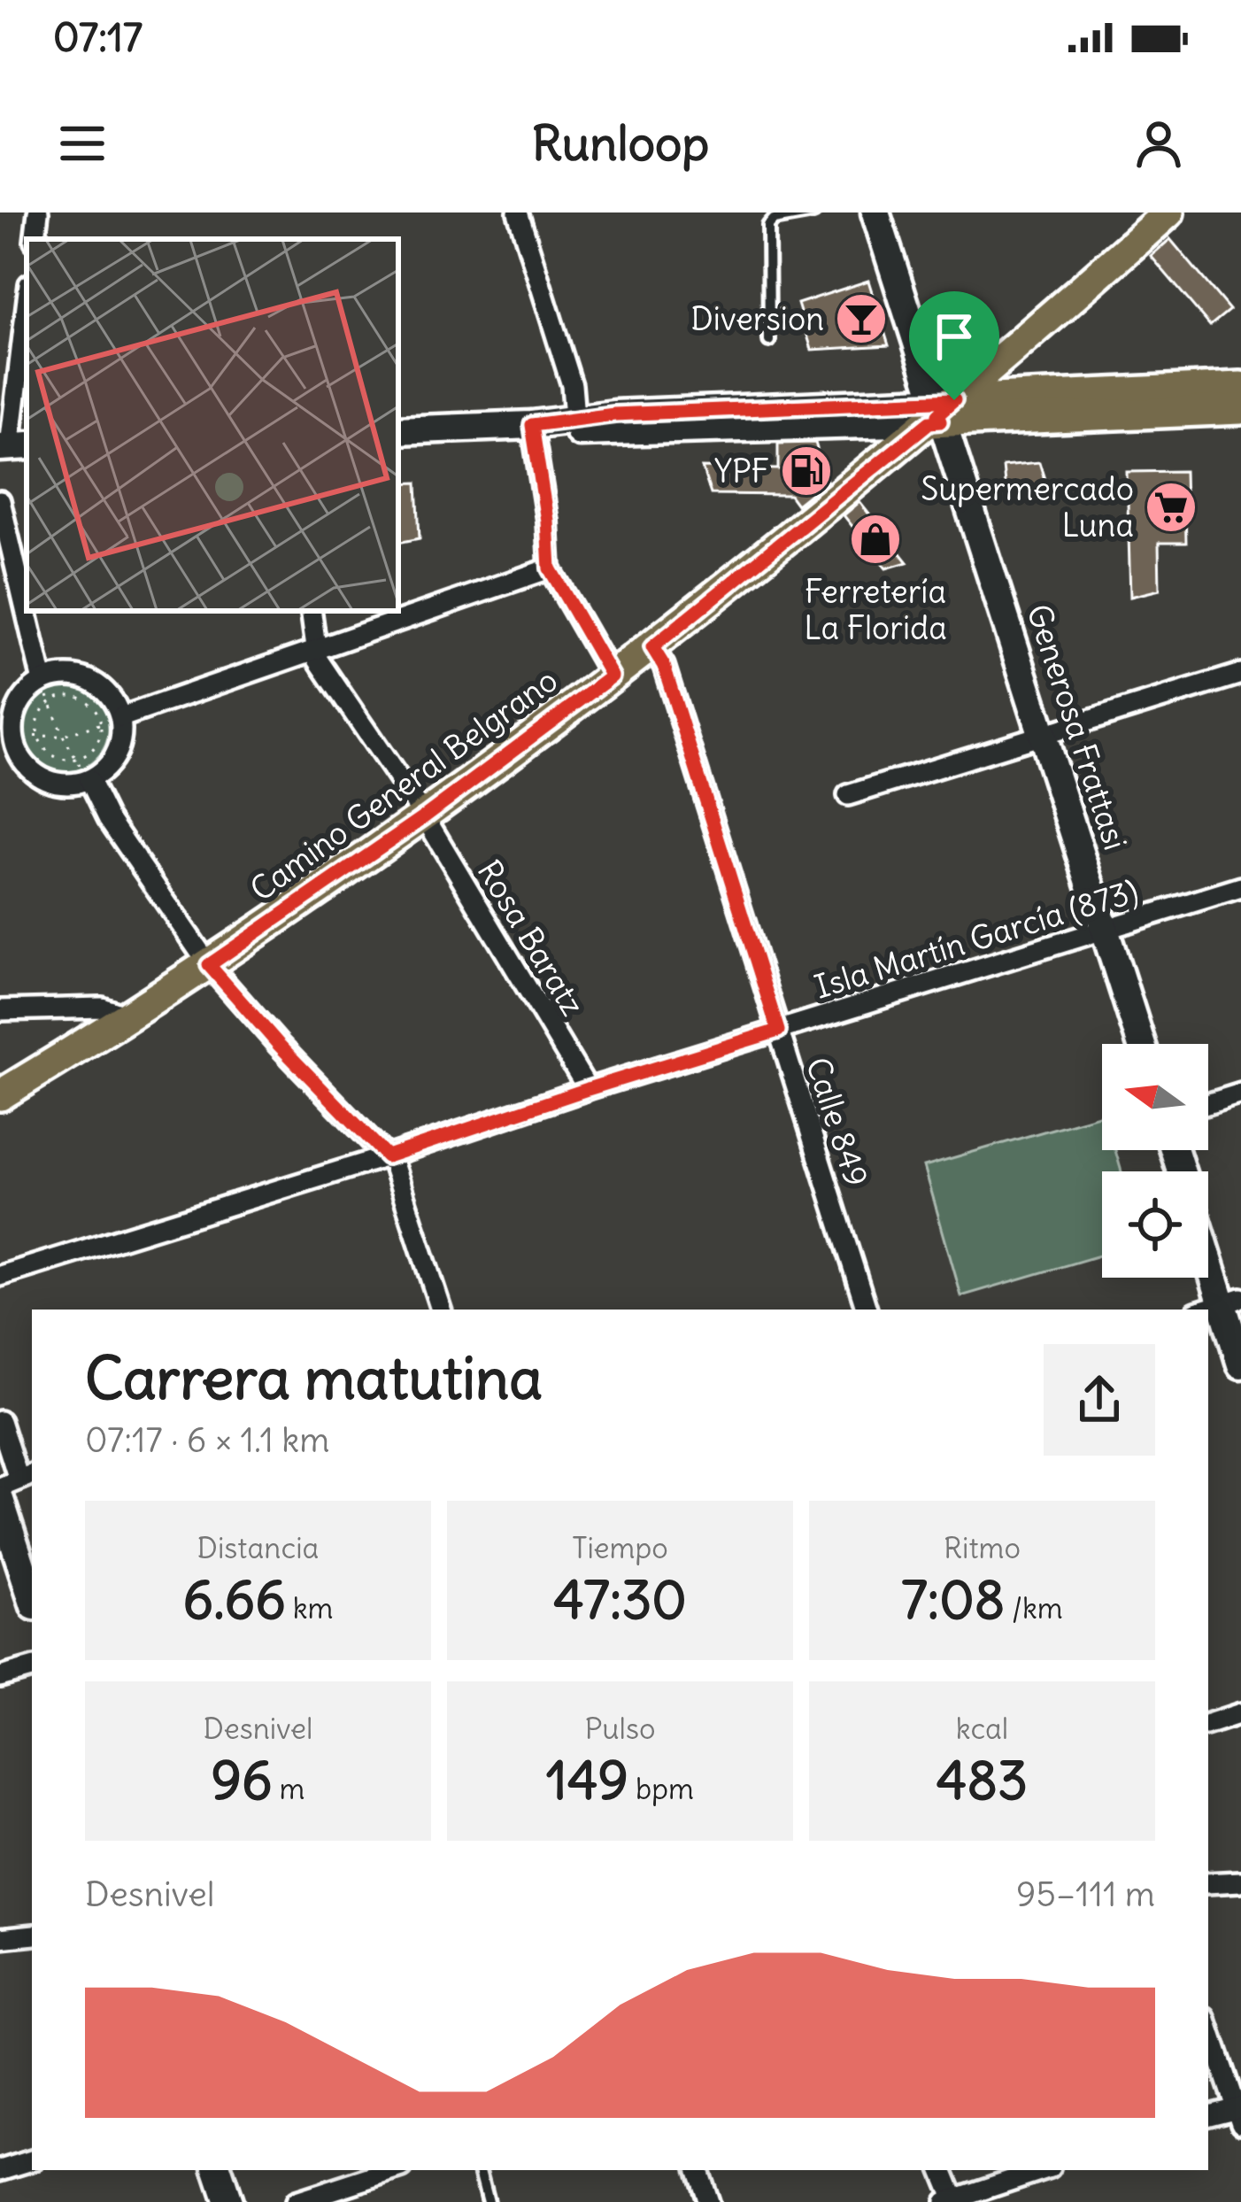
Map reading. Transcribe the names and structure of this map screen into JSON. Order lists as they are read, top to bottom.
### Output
{
  "streets": {
    "main road": ["Generosa Frattasi", "Camino General Belgrano"],
    "street": ["Rosa Baratz", "Isla Martín García (873)", "Calle 849"]
  },
  "crossings": [
    ["Generosa Frattasi", "Camino General Belgrano"],
    ["Generosa Frattasi", "Isla Martín García (873)"],
    ["Camino General Belgrano", "Rosa Baratz"],
    ["Camino General Belgrano", "Calle 849"],
    ["Rosa Baratz", "Isla Martín García (873)"],
    ["Isla Martín García (873)", "Calle 849"]
  ],
  "places": {
    "bar": ["Diversion"],
    "fuel station": ["YPF"],
    "supermarket": ["Supermercado Luna"],
    "shop": ["Ferretería La Florida"]
  },
  "north": "left",
  "page": {
    "status": "07:17",
    "header": "Runloop",
    "heading": ["Carrera matutina", "07:17 · 6 × 1.1 km"],
    "stats": [
      ["Distancia", "6.66 km"],
      ["Tiempo", "47:30"],
      ["Ritmo", "7:08 /km"],
      ["Desnivel", "96 m"],
      ["Pulso", "149 bpm"],
      ["kcal", "483"]
    ],
    "chart": ["Desnivel", "95–111 m"]
  }
}
